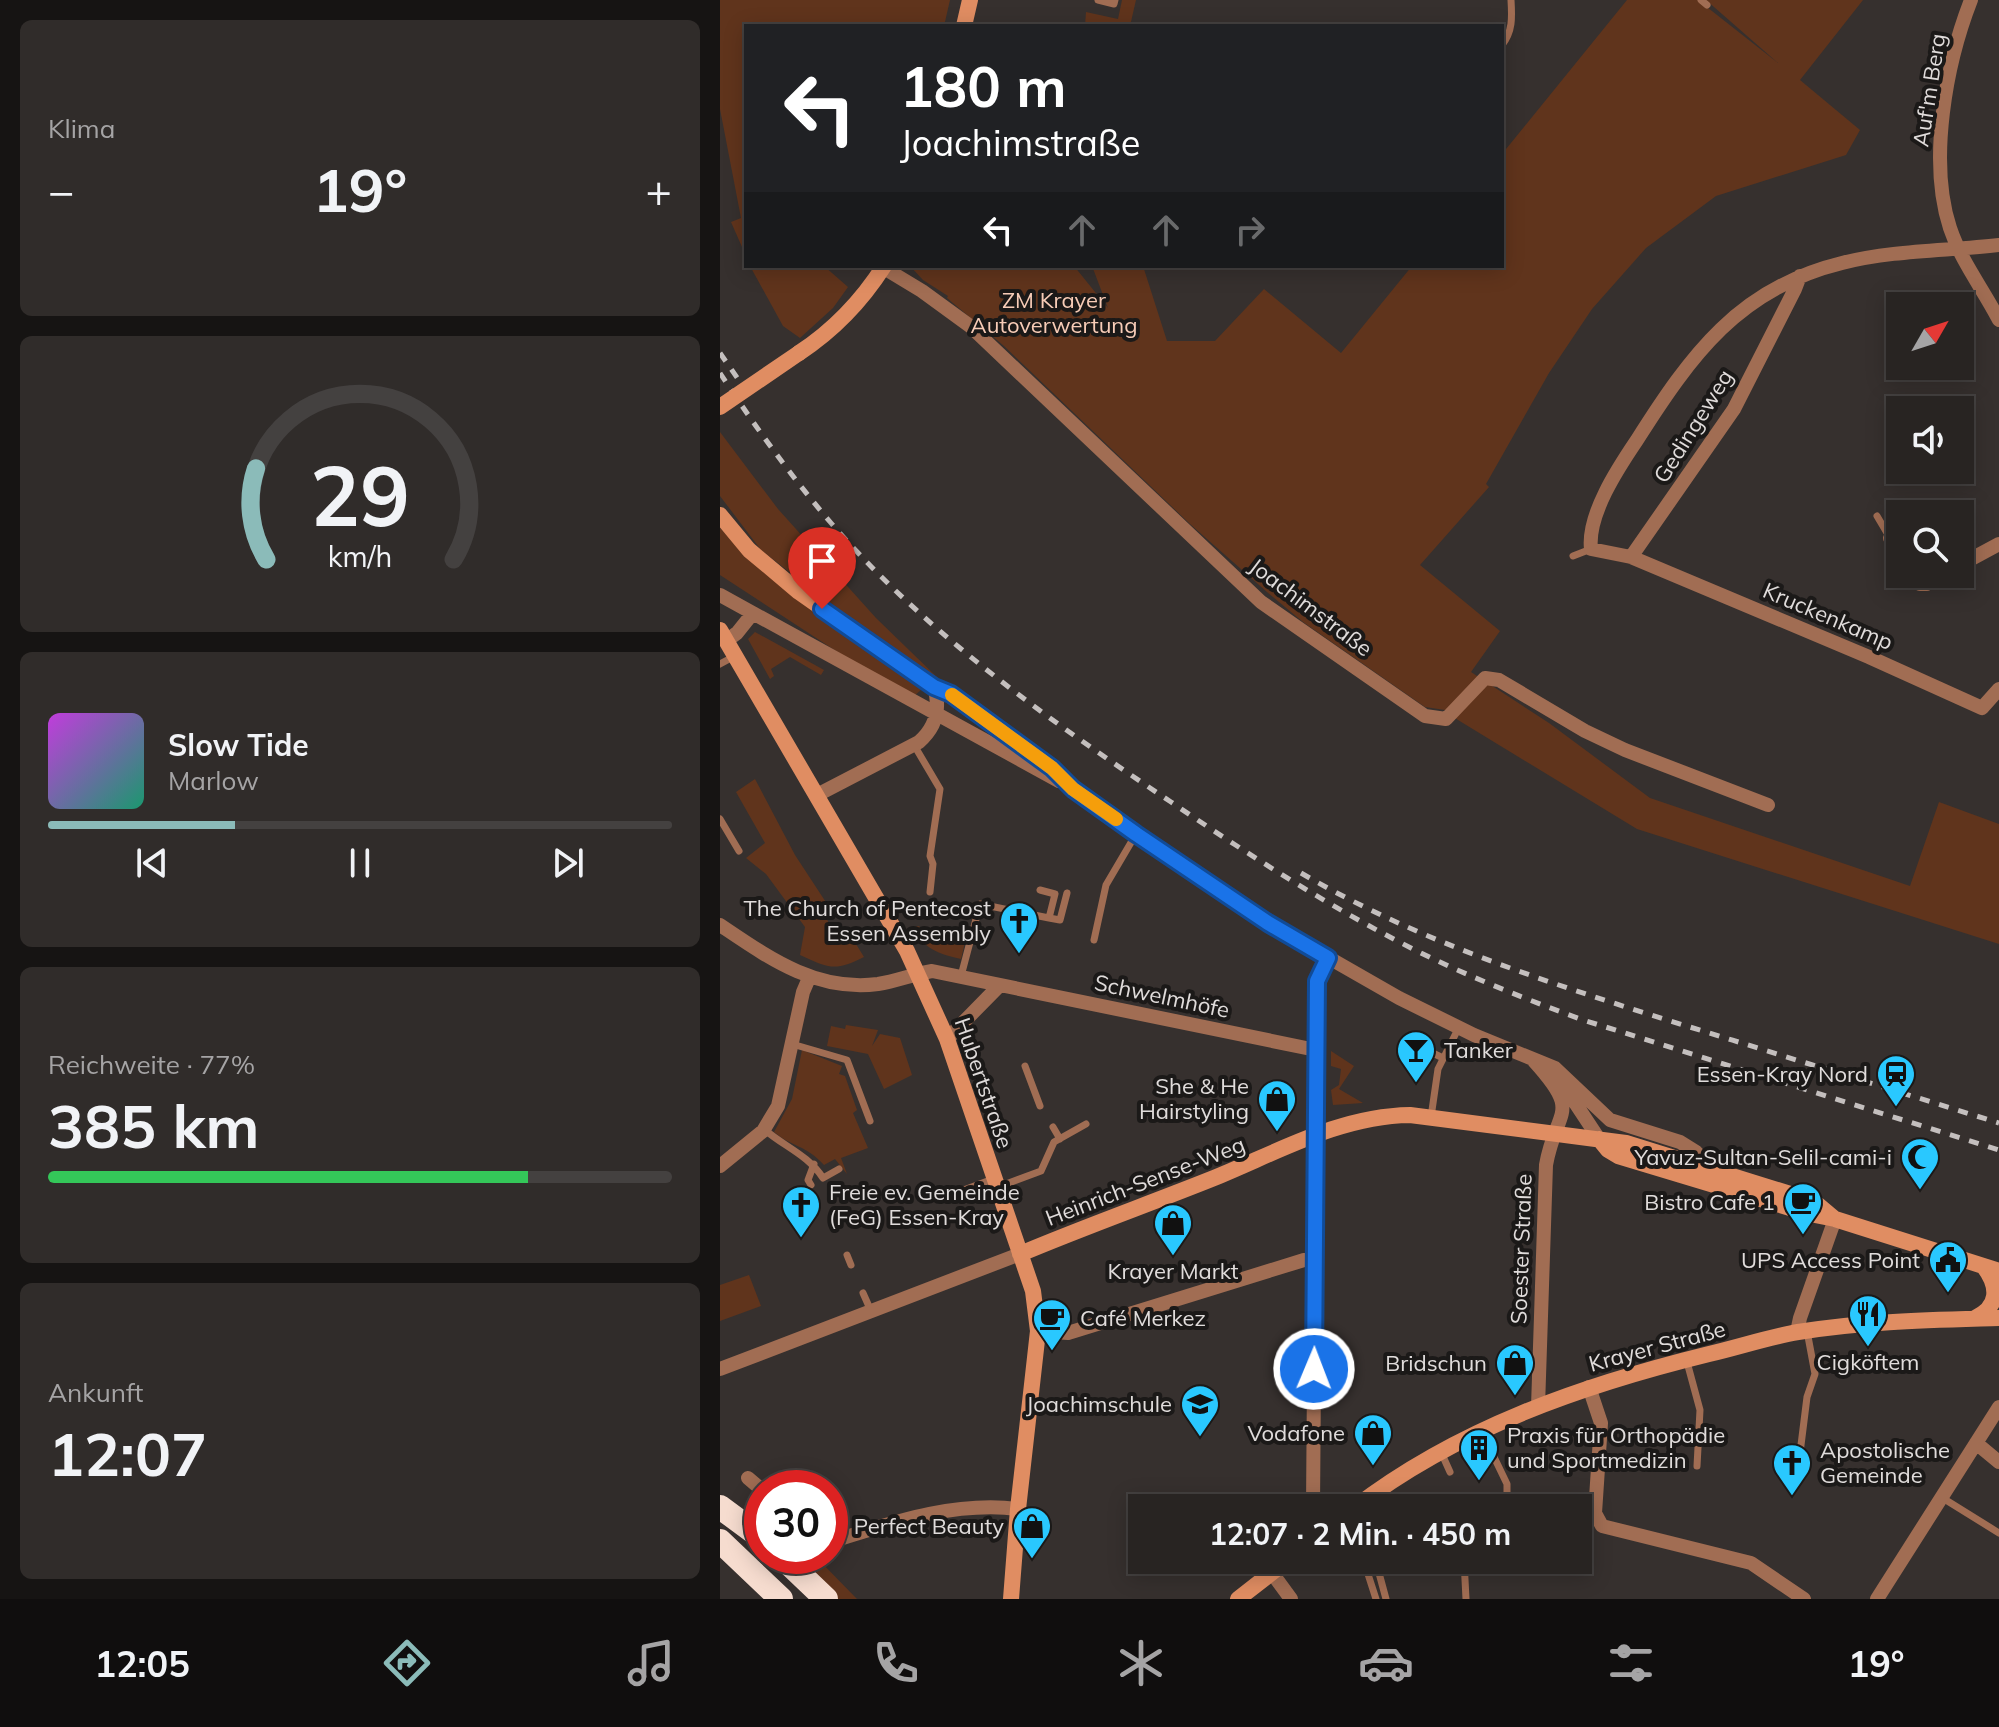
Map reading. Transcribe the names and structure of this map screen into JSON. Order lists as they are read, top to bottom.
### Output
{
  "streets": {
    "main road": [
      "Joachimstraße",
      "Hubertstraße",
      "Heinrich-Sense-Weg",
      "Krayer Straße"
    ],
    "street": [
      "Auf'm Berg",
      "Gedingeweg",
      "Kruckenkamp",
      "Schwelmhöfe",
      "Soester Straße"
    ]
  },
  "crossings": [
    ["Auf'm Berg", "Gedingeweg"],
    ["Gedingeweg", "Kruckenkamp"],
    ["Schwelmhöfe", "Hubertstraße"],
    ["Hubertstraße", "Heinrich-Sense-Weg"],
    ["Heinrich-Sense-Weg", "Soester Straße"],
    ["Soester Straße", "Krayer Straße"]
  ],
  "parks": ["ZM Krayer Autoverwertung"],
  "places": {
    "church": ["The Church of Pentecost Essen Assembly", "Freie ev. Gemeinde (FeG) Essen-Kray", "Apostolische Gemeinde"],
    "bar": ["Tanker"],
    "station": ["Essen-Kray Nord"],
    "shop": [
      "She & He Hairstyling",
      "Krayer Markt",
      "Bridschun",
      "Vodafone",
      "Perfect Beauty"
    ],
    "mosque": ["Yavuz-Sultan-Selil-cami-i"],
    "cafe": ["Bistro Cafe 1", "Café Merkez"],
    "public building": ["UPS Access Point"],
    "restaurant": ["Cigköftem"],
    "school or university": ["Joachimschule"],
    "building": ["Praxis für Orthopädie und Sportmedizin"]
  },
  "north": "top right",
  "page": {
    "tile": [
      "Klima",
      ["Reichweite · 77%", "385 km"],
      ["Ankunft", "12:07"]
    ],
    "turn": ["180 m", "Joachimstraße"],
    "heat": ["−", "19°", "+"],
    "song": ["Slow Tide", "Marlow"],
    "limit": "30",
    "trip": "12:07 · 2 Min. · 450 m",
    "tabs": ["12:05", "19°"],
    "gauge": ["29", "km/h"]
  }
}
